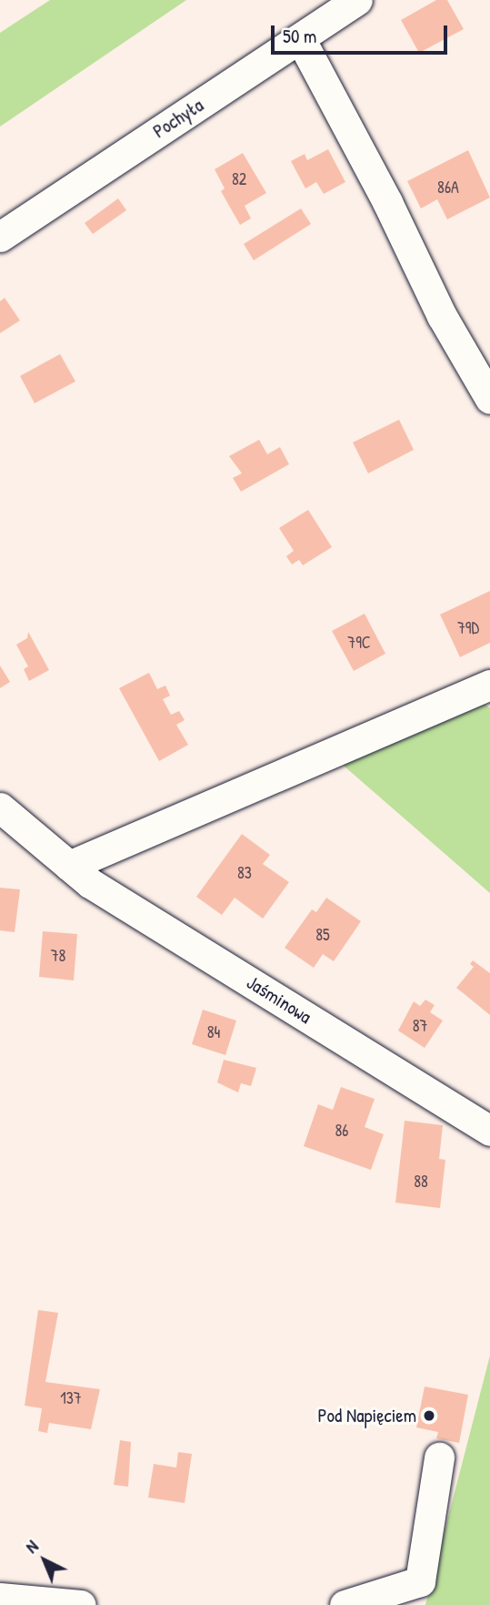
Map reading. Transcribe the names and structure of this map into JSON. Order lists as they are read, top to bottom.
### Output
{
  "streets": {
    "street": ["Pochyła", "Jaśminowa"]
  },
  "places": ["Pod Napięciem"],
  "house_numbers": [
    "82",
    "86A",
    "79D",
    "79C",
    "83",
    "85",
    "78",
    "87",
    "84",
    "86",
    "88",
    "137"
  ],
  "scale_bar": "50 m",
  "north": "top left"
}
